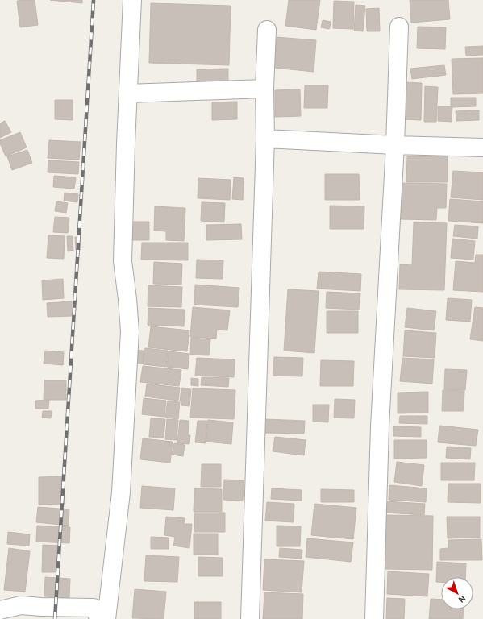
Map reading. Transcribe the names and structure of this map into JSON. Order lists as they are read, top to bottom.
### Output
{
  "north": "bottom right"
}
